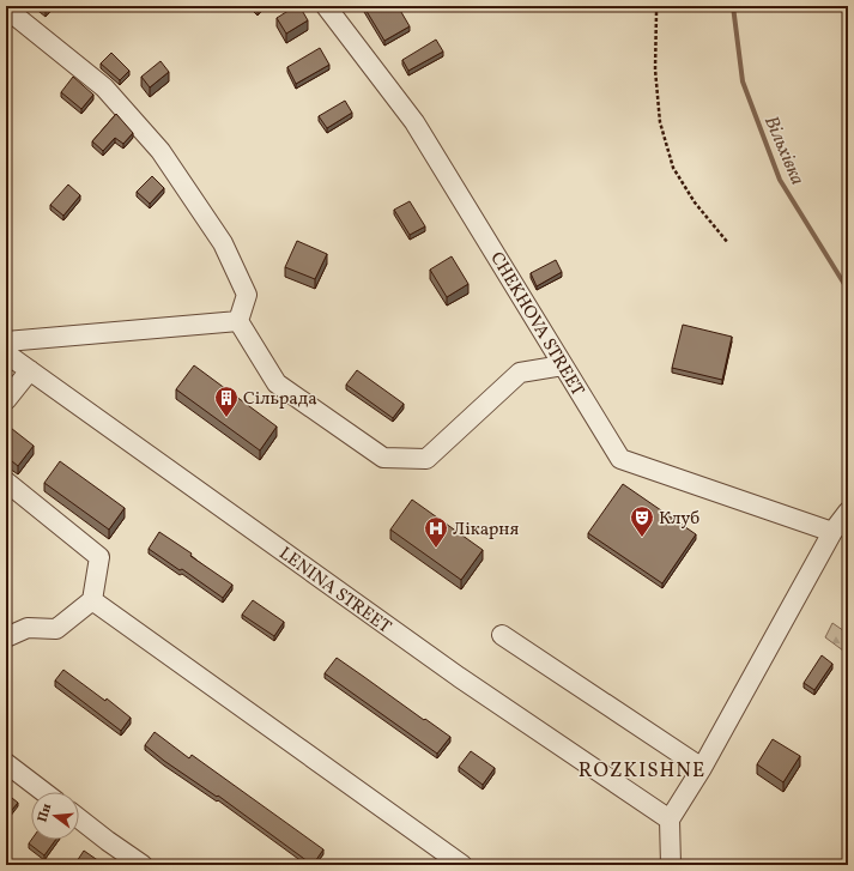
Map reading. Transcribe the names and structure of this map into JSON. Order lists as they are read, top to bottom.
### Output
{
  "streets": {
    "street": ["CHEKHOVA STREET", "LENINA STREET"]
  },
  "districts": ["ROZKISHNE"],
  "water": ["Вільхівка"],
  "places": {
    "building": ["Сільрада"],
    "theatre": ["Клуб"],
    "hospital": ["Лікарня"]
  },
  "north": "left"
}
